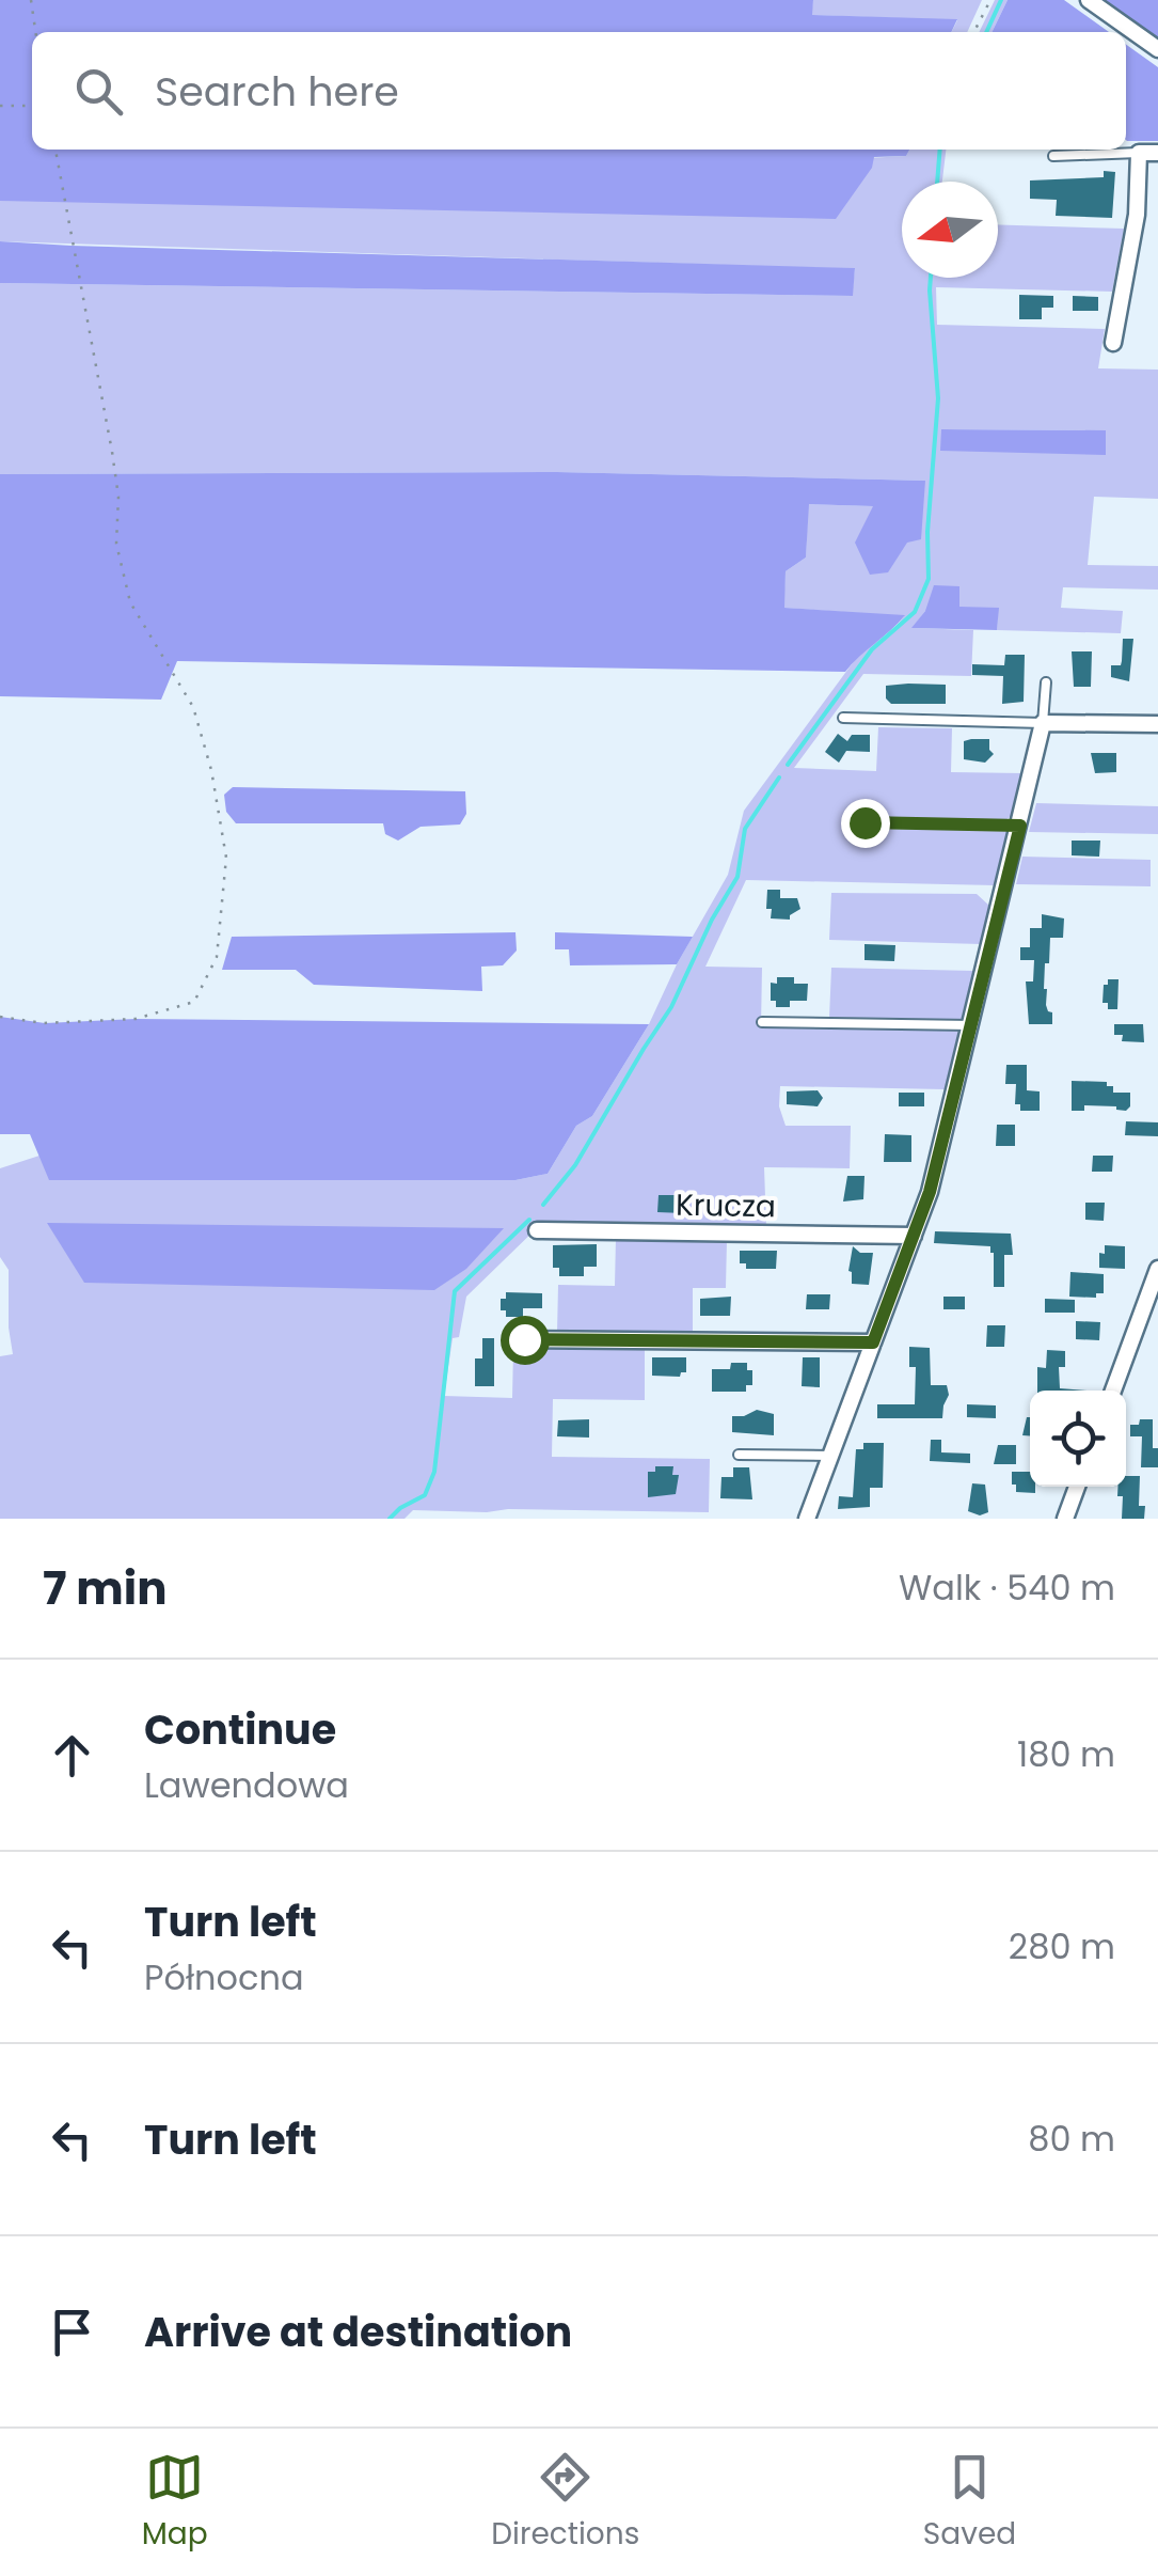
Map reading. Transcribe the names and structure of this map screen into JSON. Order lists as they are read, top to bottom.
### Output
{
  "streets": {
    "street": ["Krucza"]
  },
  "north": "left",
  "page": {
    "search": "Search here",
    "heading": ["7 min", "Walk · 540 m"],
    "list": [
      ["Continue", "Lawendowa", "180 m"],
      ["Turn left", "Północna", "280 m"],
      ["Turn left", "80 m"],
      "Arrive at destination"
    ],
    "nav": ["Map", "Directions", "Saved"]
  }
}
